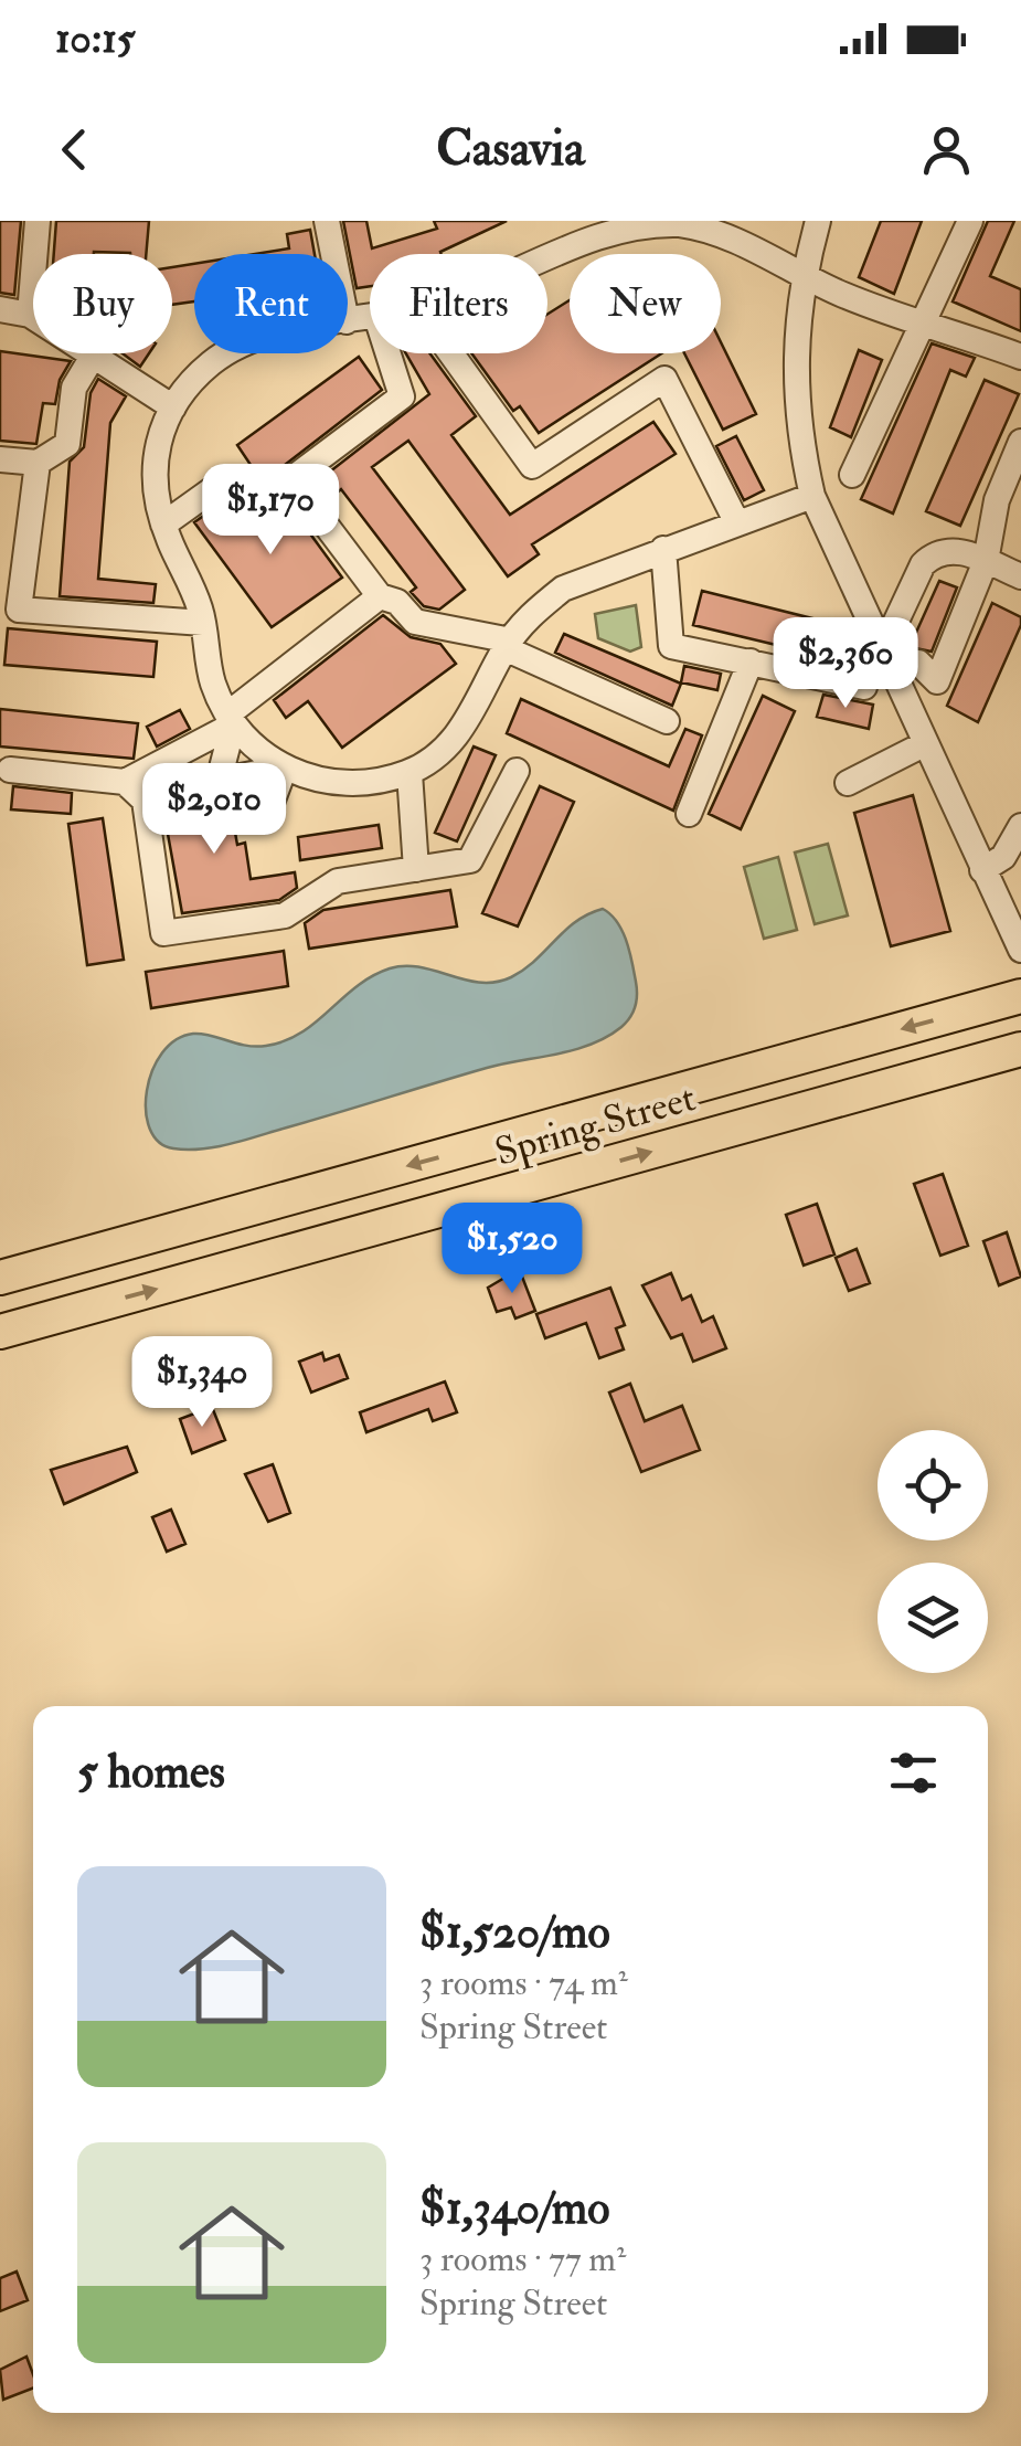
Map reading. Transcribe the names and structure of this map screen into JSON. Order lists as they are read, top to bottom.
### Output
{
  "streets": {
    "main road": ["Spring Street"]
  },
  "page": {
    "status": "10:15",
    "header": "Casavia",
    "chip": [
      "Buy",
      "Rent",
      "Filters",
      "New"
    ],
    "price": [
      "$1,170",
      "$2,360",
      "$2,010",
      "$1,520",
      "$1,340"
    ],
    "heading": "5 homes",
    "list": [
      {
        "name": "$1,520/mo",
        "note": "3 rooms · 74 m² · Spring Street"
      },
      {
        "name": "$1,340/mo",
        "note": "3 rooms · 77 m² · Spring Street"
      }
    ]
  }
}
